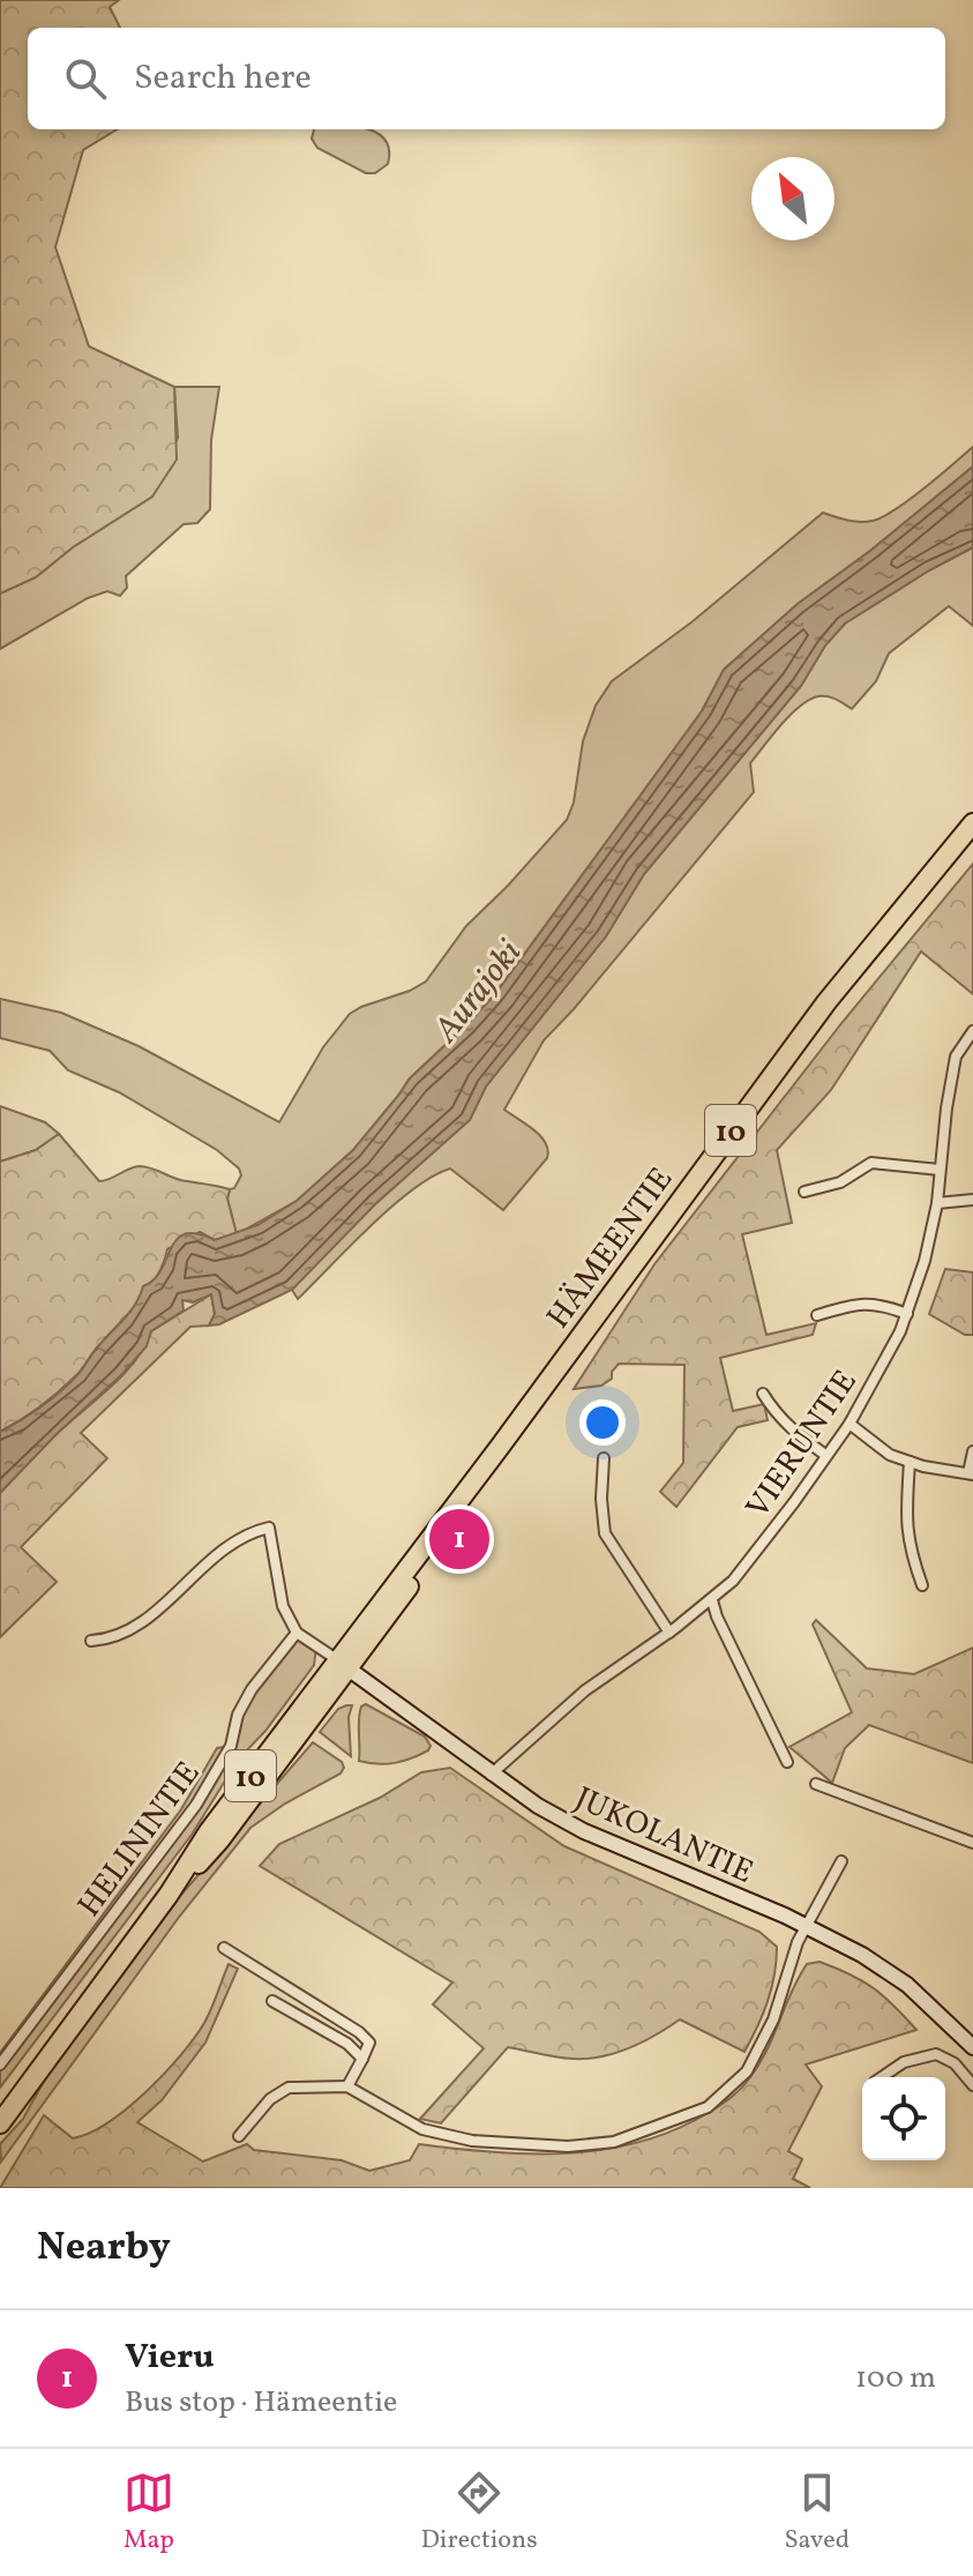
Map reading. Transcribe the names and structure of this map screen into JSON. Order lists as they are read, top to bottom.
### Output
{
  "streets": {
    "highway": ["10", "HÄMEENTIE"],
    "street": ["VIERUNTIE", "JUKOLANTIE", "HELININTIE"]
  },
  "crossings": [
    ["HÄMEENTIE", "JUKOLANTIE"],
    ["VIERUNTIE", "JUKOLANTIE"]
  ],
  "water": ["Aurajoki"],
  "north": "top left",
  "page": {
    "search": "Search here",
    "pins": "1",
    "heading": "Nearby",
    "list": [
      {
        "mark": "1",
        "name": "Vieru",
        "note": "Bus stop · Hämeentie",
        "value": "100 m"
      }
    ],
    "nav": ["Map", "Directions", "Saved"]
  }
}
